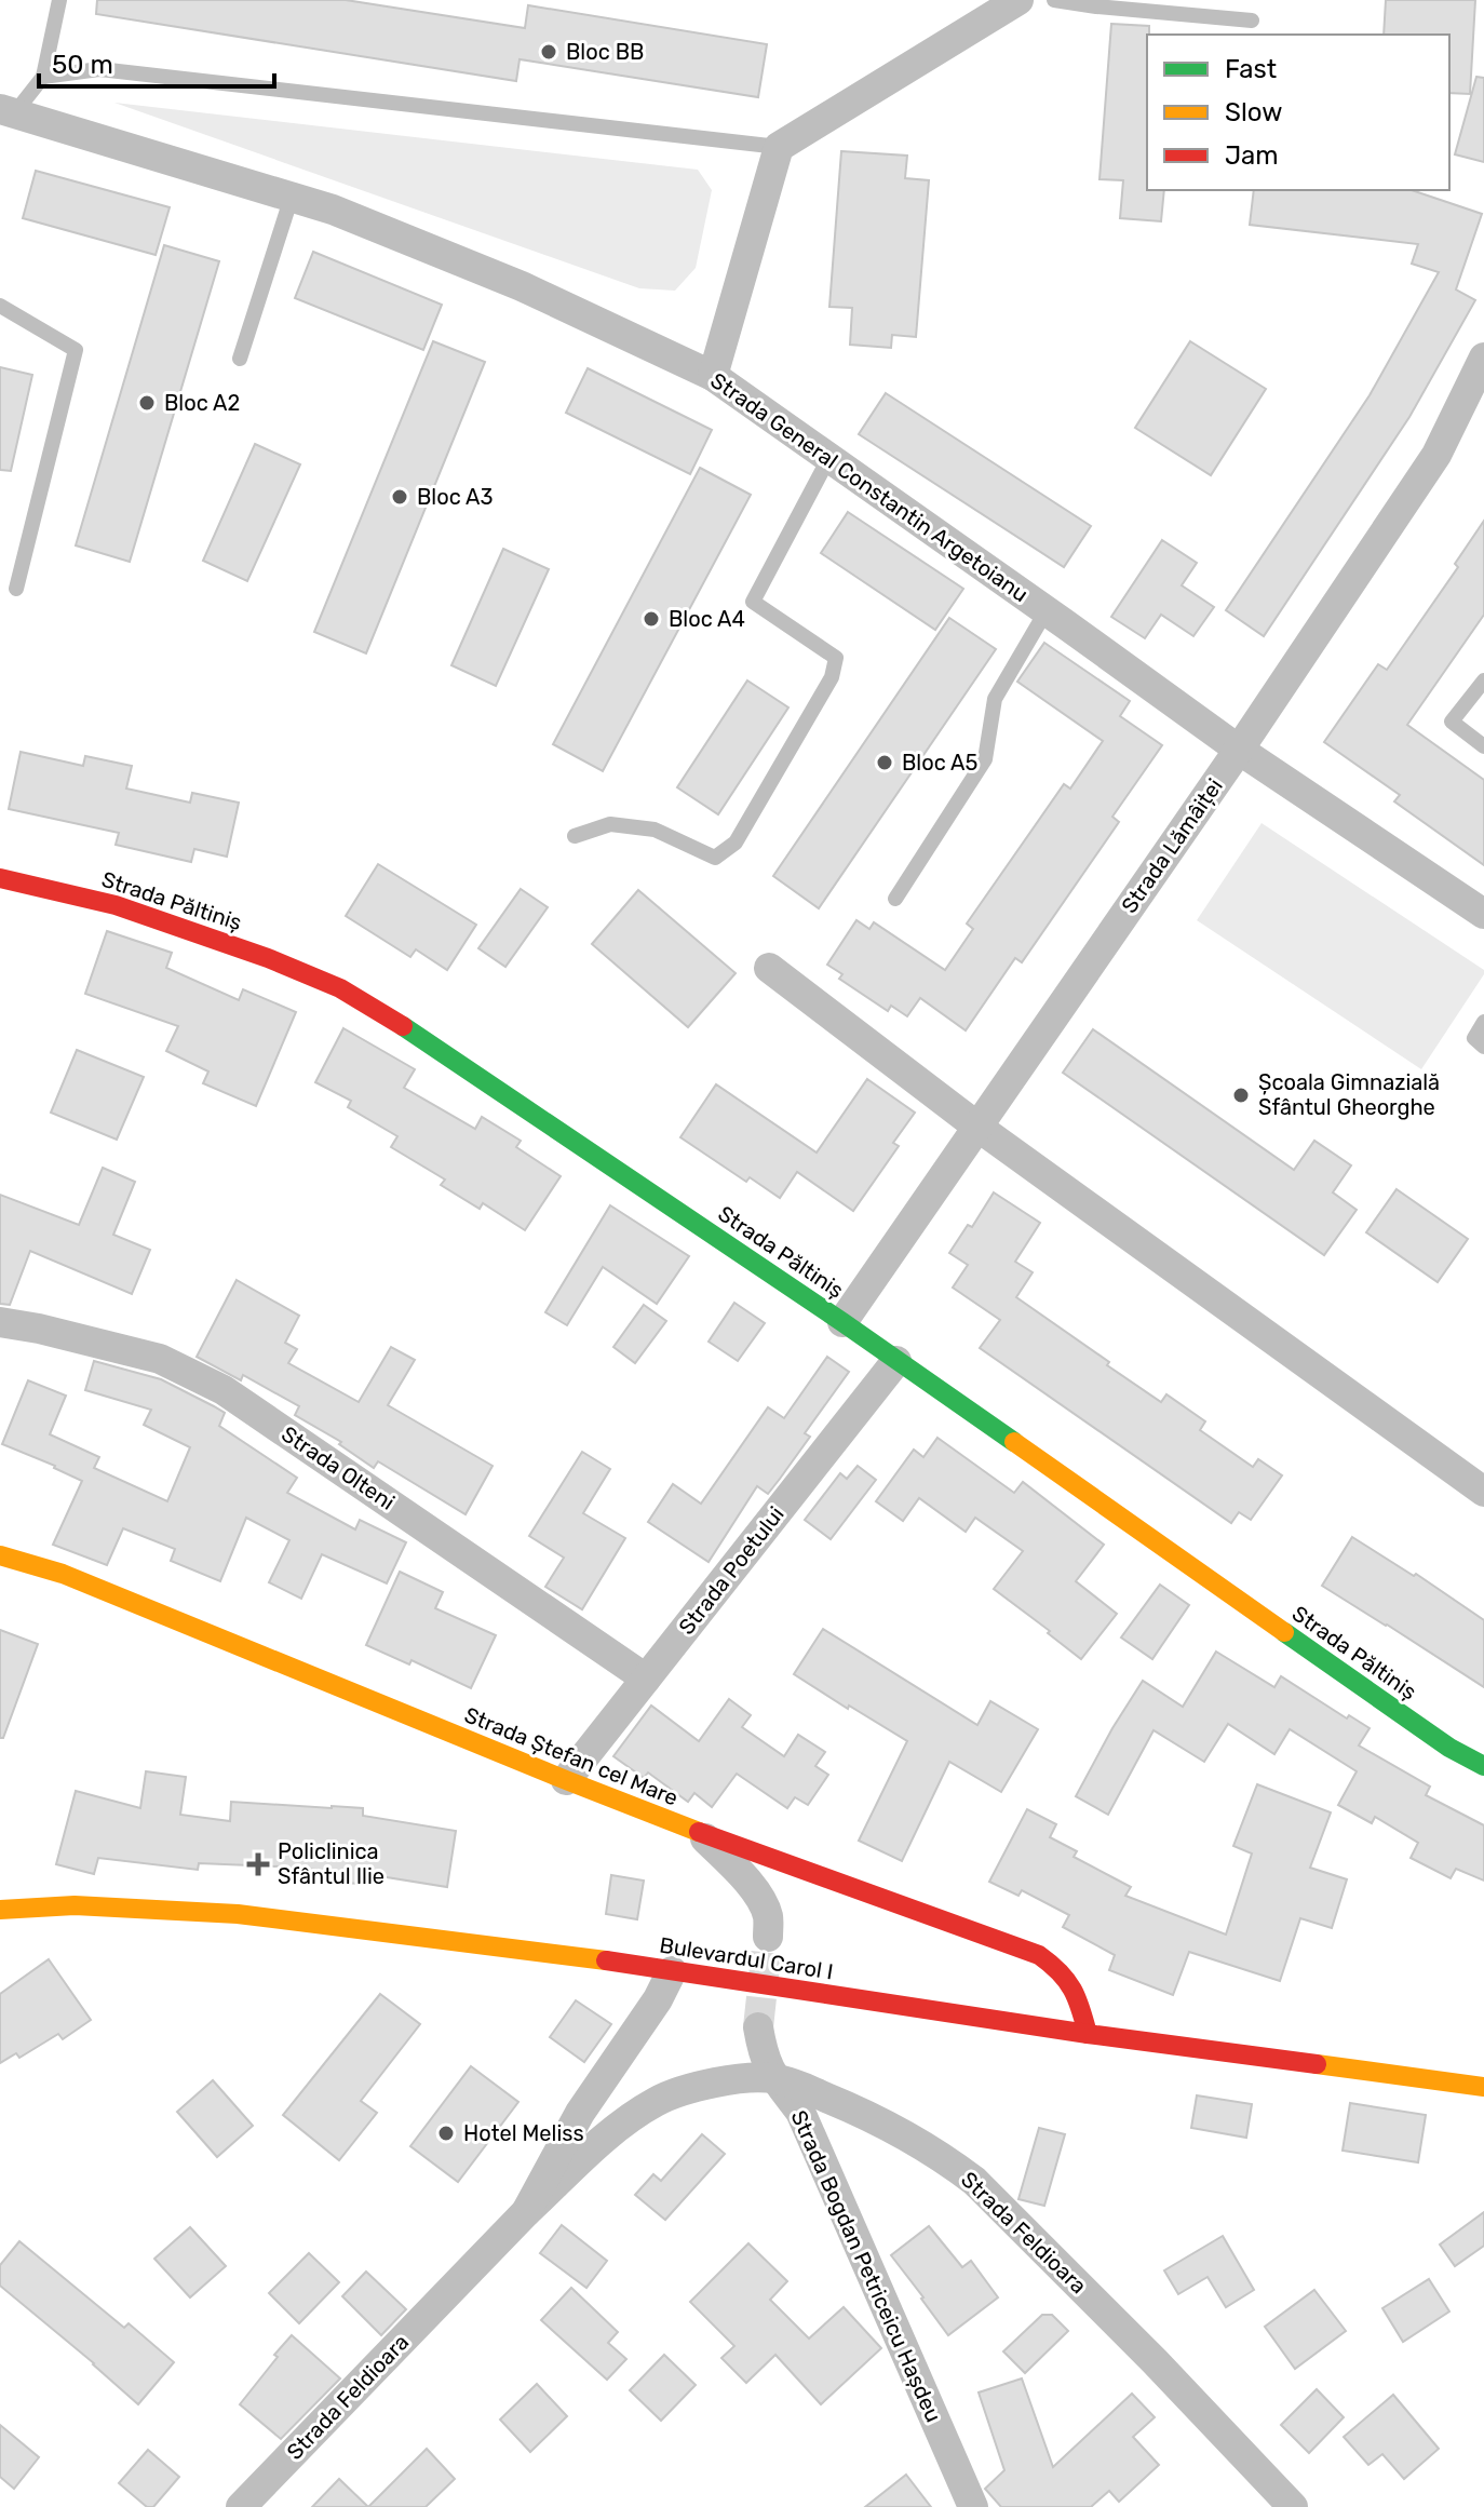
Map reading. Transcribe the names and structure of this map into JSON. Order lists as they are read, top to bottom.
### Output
{
  "streets": {
    "street": [
      "Strada General Constantin Argetoianu",
      "Strada Lămâiței",
      "Strada Păltiniș",
      "Strada Olteni",
      "Strada Poetului",
      "Strada Ștefan cel Mare",
      "Bulevardul Carol I",
      "Strada Feldioara",
      "Strada Bogdan Petriceicu Hașdeu"
    ]
  },
  "crossings": [
    ["Strada General Constantin Argetoianu", "Strada Lămâiței"],
    ["Strada Lămâiței", "Strada Păltiniș"],
    ["Strada Păltiniș", "Strada Poetului"],
    ["Strada Olteni", "Strada Poetului"],
    ["Strada Poetului", "Strada Ștefan cel Mare"],
    ["Strada Ștefan cel Mare", "Bulevardul Carol I"],
    ["Bulevardul Carol I", "Strada Feldioara"],
    ["Strada Feldioara", "Strada Bogdan Petriceicu Hașdeu"]
  ],
  "places": {
    "other": [
      "Bloc BB",
      "Bloc A2",
      "Bloc A3",
      "Bloc A4",
      "Bloc A5",
      "Școala Gimnazială Sfântul Gheorghe",
      "Hotel Meliss"
    ],
    "health": ["Policlinica Sfântul Ilie"]
  },
  "legend": ["Fast", "Slow", "Jam"],
  "scale_bar": "50 m"
}
